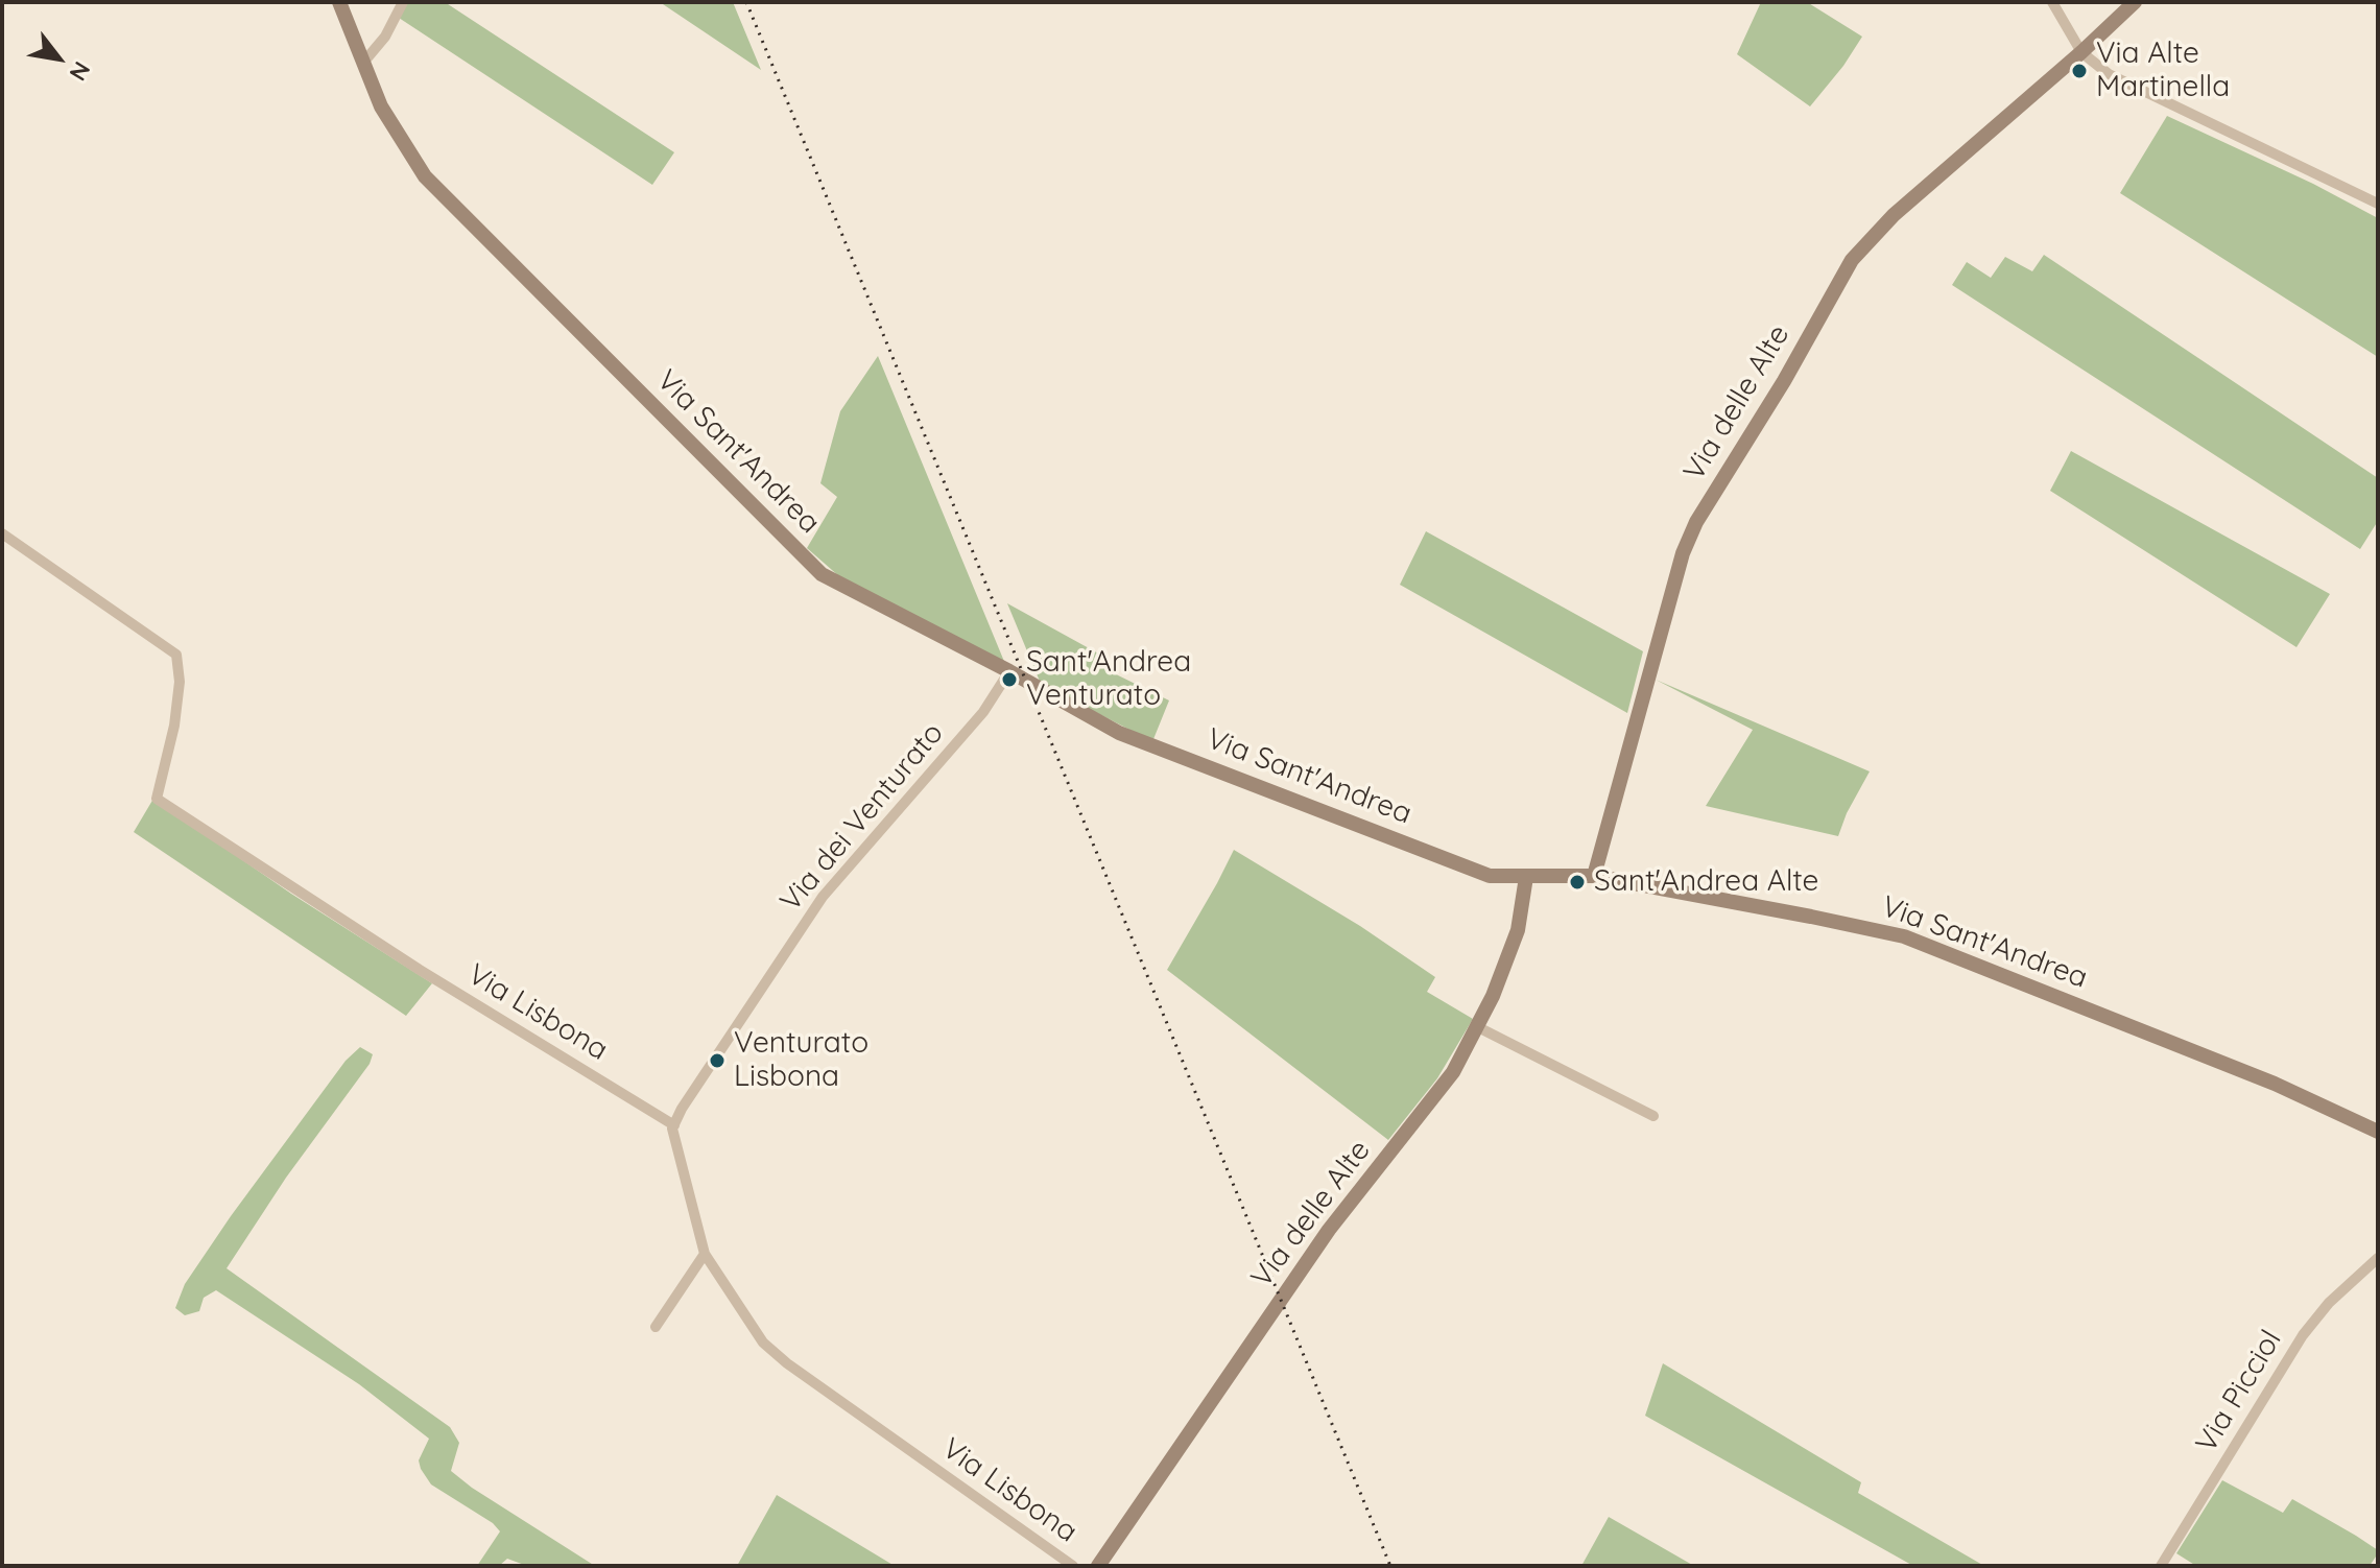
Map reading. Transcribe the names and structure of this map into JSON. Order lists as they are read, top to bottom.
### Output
{
  "streets": {
    "street": [
      "Via delle Alte",
      "Via Sant'Andrea",
      "Via dei Venturato",
      "Via Lisbona",
      "Via Picciol"
    ]
  },
  "crossings": [
    ["Via delle Alte", "Via Sant'Andrea"],
    ["Via Sant'Andrea", "Via dei Venturato"],
    ["Via dei Venturato", "Via Lisbona"]
  ],
  "places": [
    "Via Alte Martinella",
    "Sant'Andrea Venturato",
    "Sant'Andrea Alte",
    "Venturato Lisbona"
  ],
  "north": "bottom right"
}
